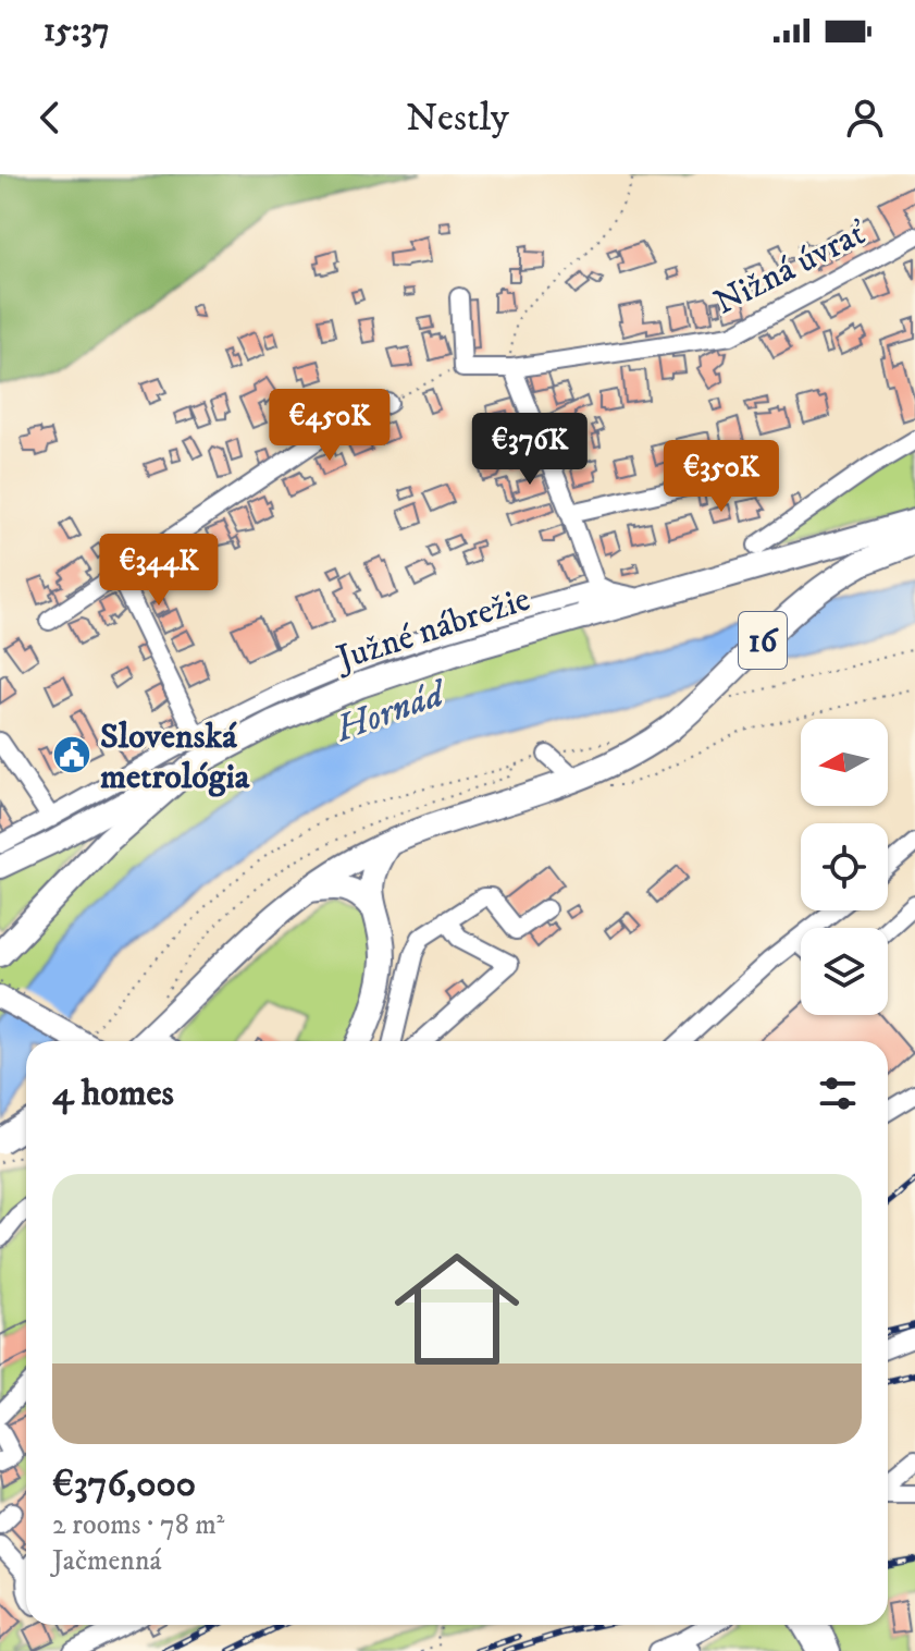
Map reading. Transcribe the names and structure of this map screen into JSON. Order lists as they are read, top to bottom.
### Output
{
  "streets": {
    "highway": ["Južné nábrežie", "16"],
    "street": ["Nižná úvrať"]
  },
  "water": ["Hornád"],
  "places": {
    "public building": ["Slovenská metrológia"]
  },
  "north": "left",
  "page": {
    "status": "15:37",
    "header": "Nestly",
    "price": [
      "€450K",
      "€376K",
      "€350K",
      "€344K"
    ],
    "heading": "4 homes",
    "list": [
      {
        "name": "€376,000",
        "note": "2 rooms · 78 m² · Jačmenná"
      }
    ]
  }
}
